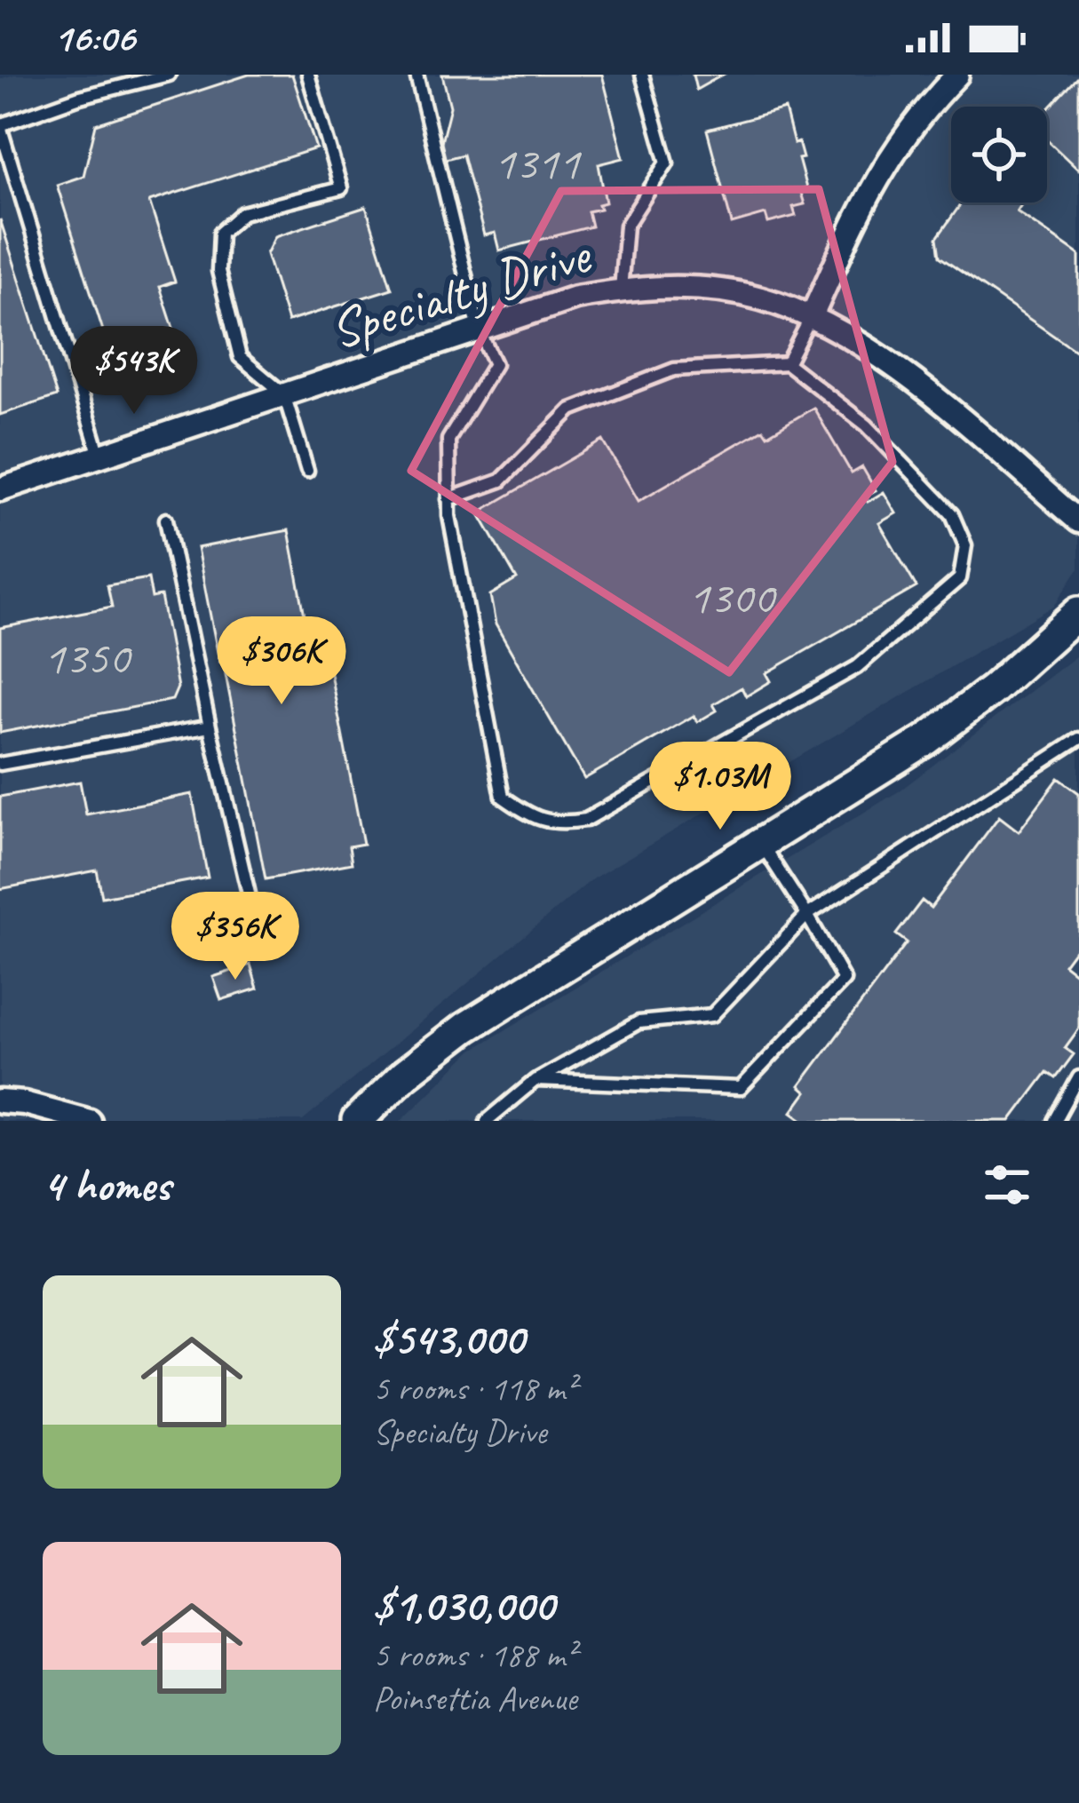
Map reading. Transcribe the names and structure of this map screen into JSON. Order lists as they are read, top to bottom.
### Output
{
  "streets": {
    "street": ["Specialty Drive"]
  },
  "house_numbers": ["1311", "1300", "1350"],
  "page": {
    "status": "16:06",
    "price": [
      "$543K",
      "$306K",
      "$1.03M",
      "$356K"
    ],
    "heading": "4 homes",
    "list": [
      {
        "name": "$543,000",
        "note": "5 rooms · 118 m² · Specialty Drive"
      },
      {
        "name": "$1,030,000",
        "note": "5 rooms · 188 m² · Poinsettia Avenue"
      }
    ]
  }
}
